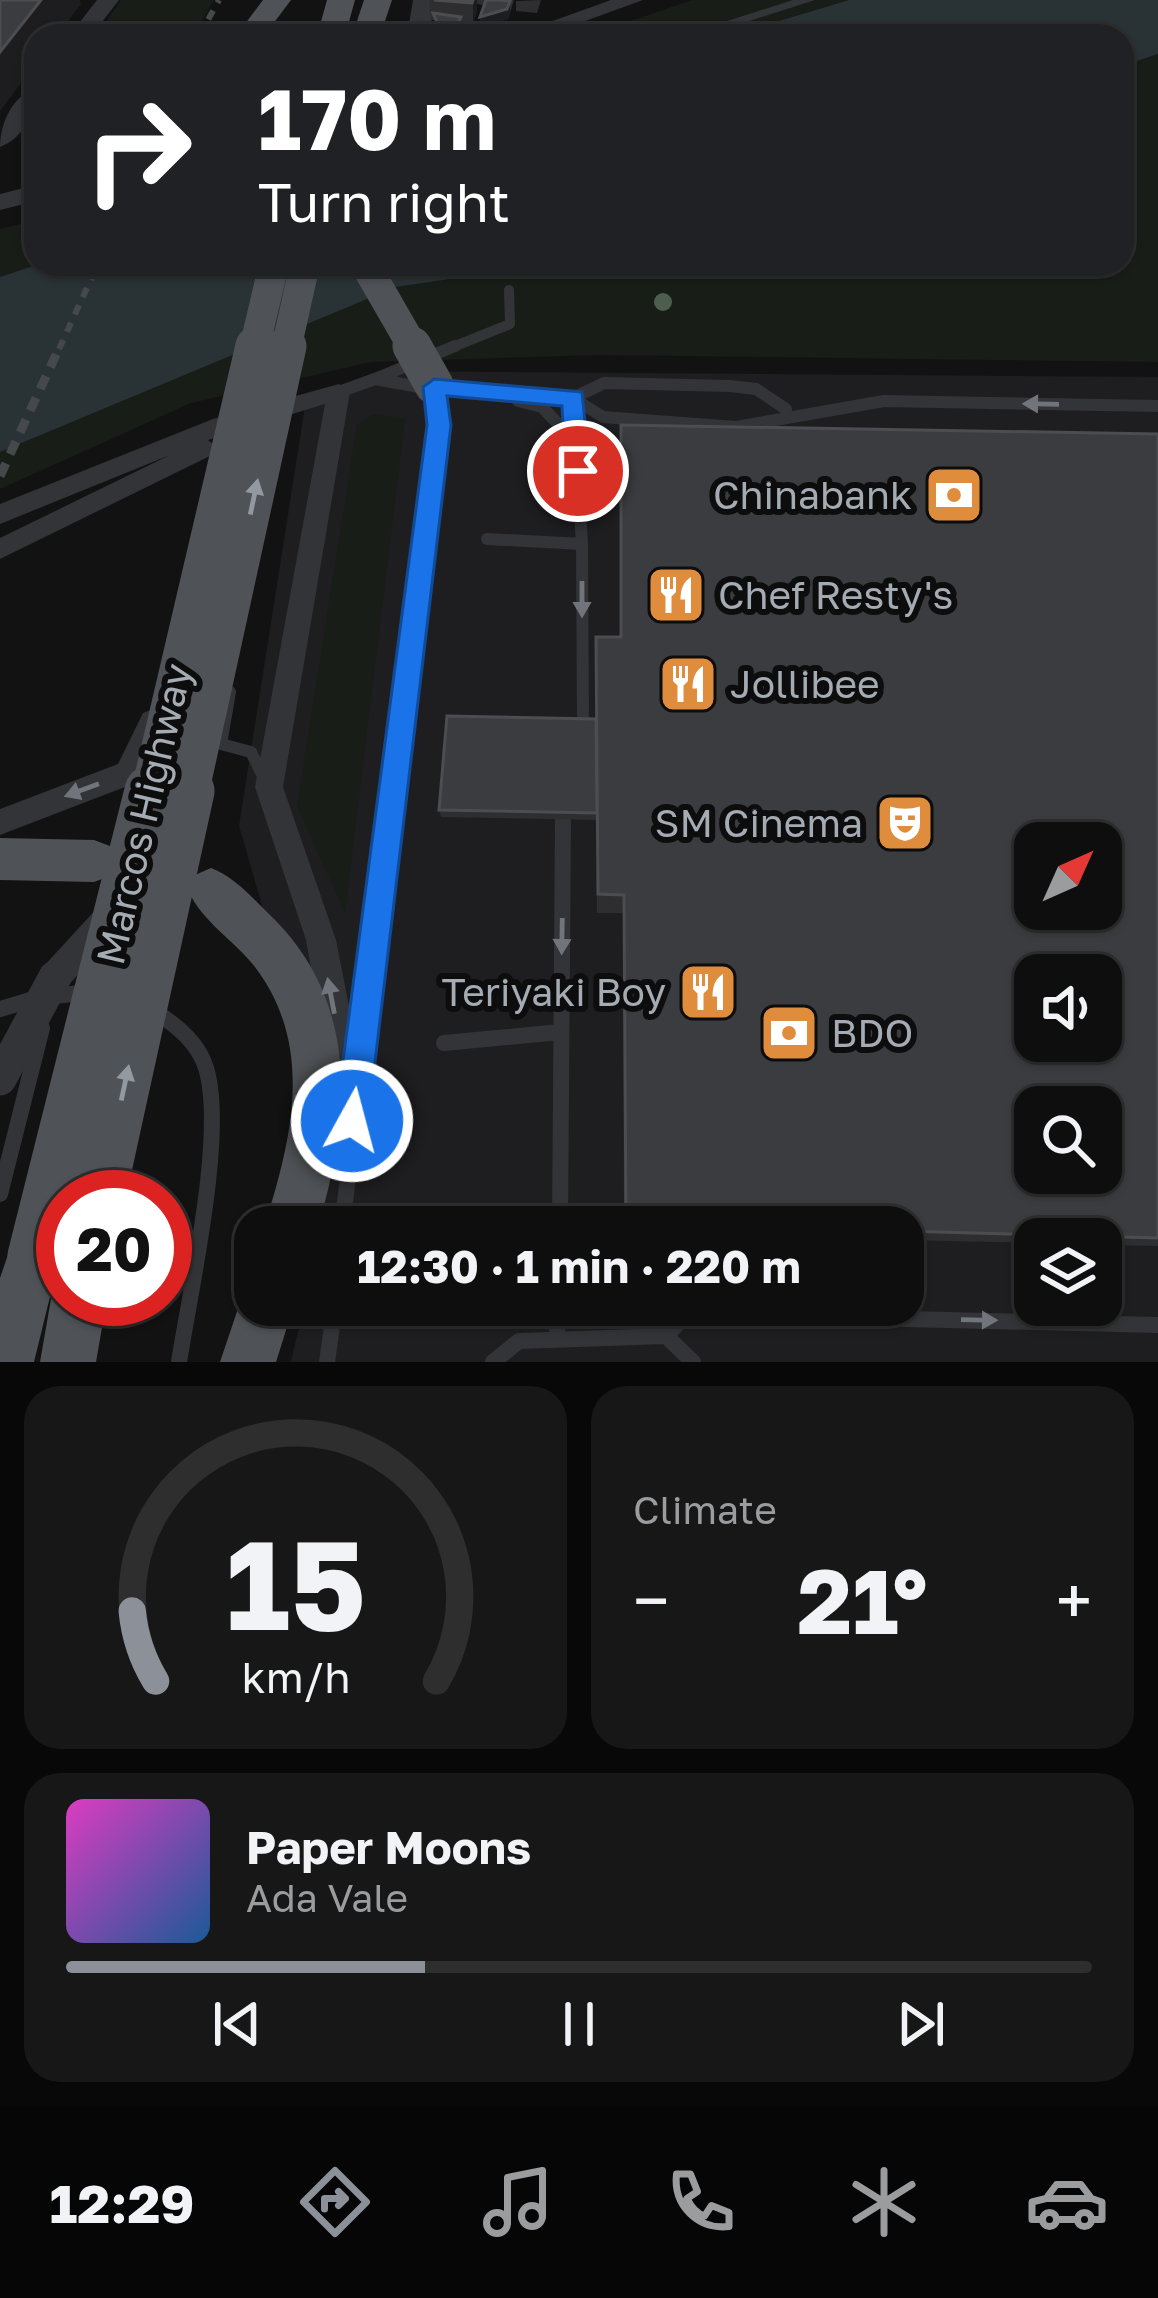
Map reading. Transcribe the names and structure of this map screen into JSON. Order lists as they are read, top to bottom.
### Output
{
  "streets": {
    "main road": ["Marcos Highway"]
  },
  "places": {
    "bank": ["Chinabank", "BDO"],
    "restaurant": ["Chef Resty's", "Jollibee", "Teriyaki Boy"],
    "theatre": ["SM Cinema"]
  },
  "north": "top right",
  "page": {
    "turn": ["170 m", "Turn right"],
    "limit": "20",
    "trip": "12:30 · 1 min · 220 m",
    "tile": "Climate",
    "heat": ["−", "21°", "+"],
    "song": ["Paper Moons", "Ada Vale"],
    "tabs": "12:29",
    "gauge": ["15", "km/h"]
  }
}
